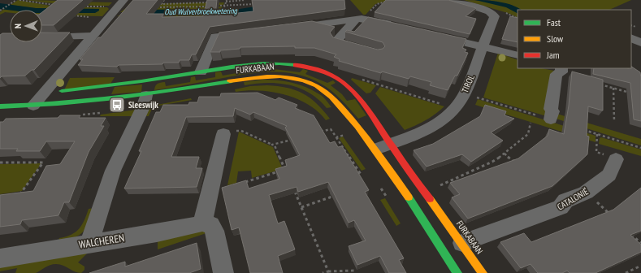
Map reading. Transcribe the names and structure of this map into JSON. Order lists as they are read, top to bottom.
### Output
{
  "streets": {
    "street": [
      "FURKABAAN",
      "TIROL",
      "CATALONIË",
      "WALCHEREN"
    ]
  },
  "crossings": [
    ["FURKABAAN", "TIROL"],
    ["FURKABAAN", "CATALONIË"]
  ],
  "water": ["Oud Wulverbroekwetering"],
  "places": {
    "bus stop": ["Sleeswijk"]
  },
  "legend": ["Fast", "Slow", "Jam"],
  "north": "left"
}
